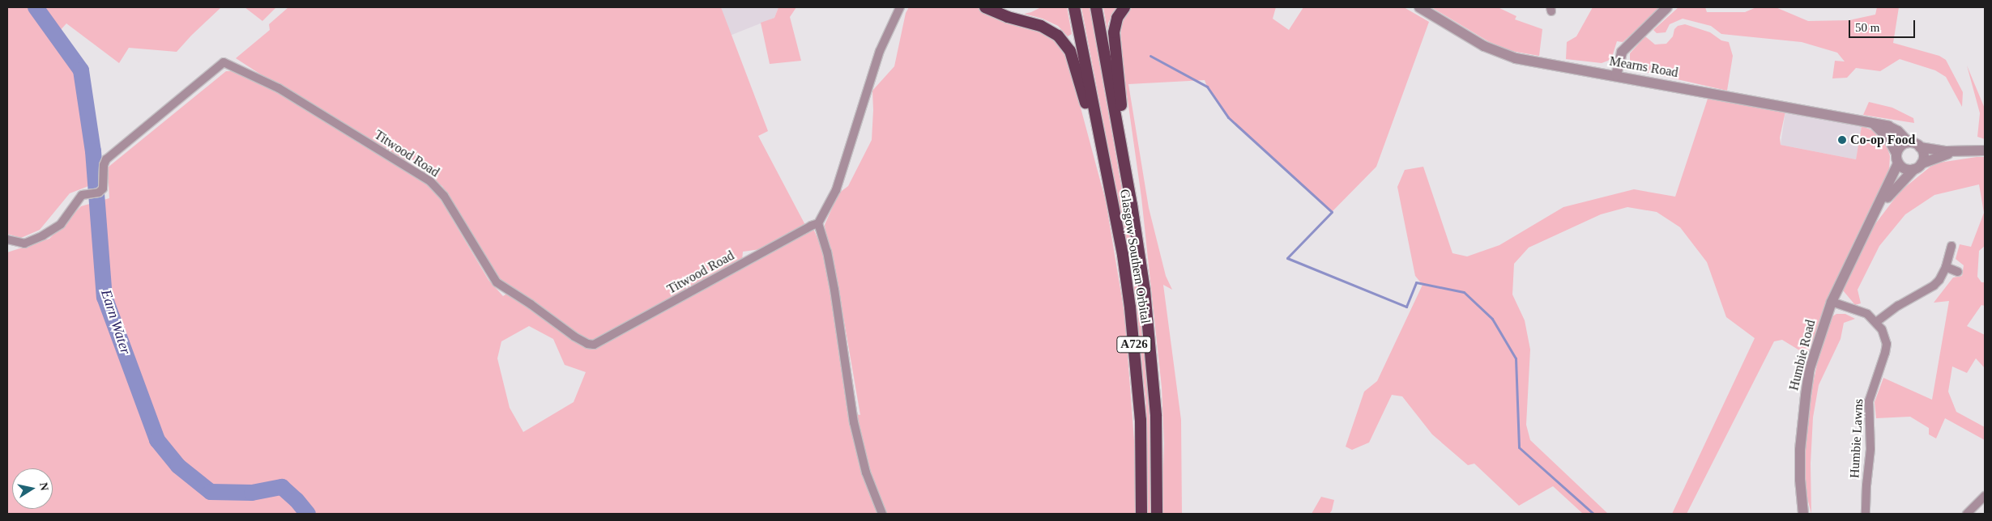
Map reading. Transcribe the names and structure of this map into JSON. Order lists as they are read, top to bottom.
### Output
{
  "streets": {
    "highway": ["Glasgow Southern Orbital", "A726"],
    "street": [
      "Mearns Road",
      "Titwood Road",
      "Humbie Road",
      "Humbie Lawns"
    ]
  },
  "crossings": [
    ["Mearns Road", "Humbie Road"],
    ["Humbie Road", "Humbie Lawns"]
  ],
  "water": ["Earn Water"],
  "places": ["Co-op Food"],
  "scale_bar": "50 m",
  "north": "right"
}
